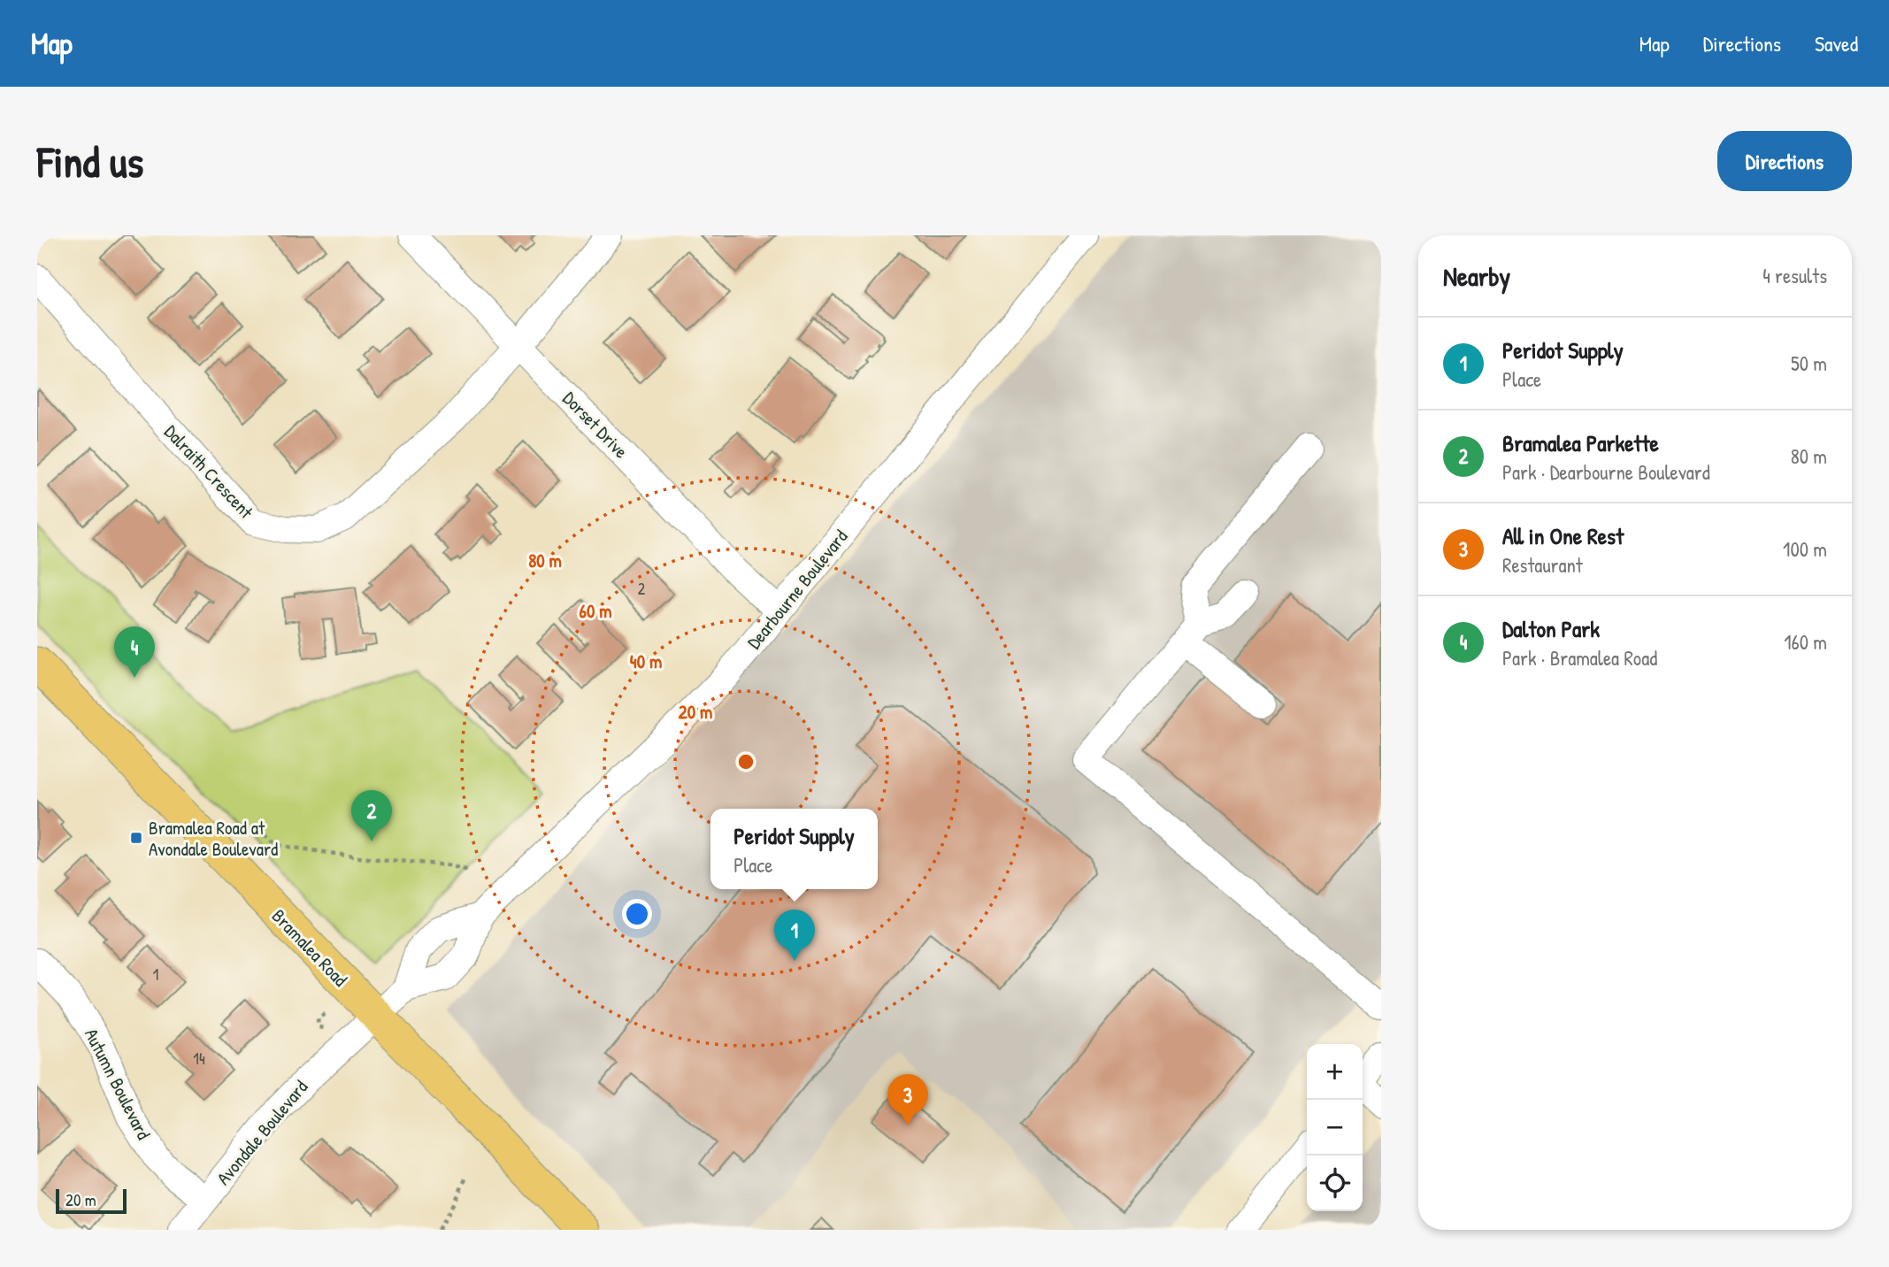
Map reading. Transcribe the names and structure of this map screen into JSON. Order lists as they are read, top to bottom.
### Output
{
  "streets": {
    "main road": ["Bramalea Road"],
    "street": [
      "Dorset Drive",
      "Dalraith Crescent",
      "Dearbourne Boulevard",
      "Autumn Boulevard",
      "Avondale Boulevard"
    ]
  },
  "crossings": [
    ["Dorset Drive", "Dalraith Crescent"],
    ["Dorset Drive", "Dearbourne Boulevard"],
    ["Dearbourne Boulevard", "Bramalea Road"],
    ["Dearbourne Boulevard", "Avondale Boulevard"],
    ["Bramalea Road", "Avondale Boulevard"],
    ["Autumn Boulevard", "Avondale Boulevard"]
  ],
  "places": {
    "transit": ["Bramalea Road at Avondale Boulevard"]
  },
  "house_numbers": ["2", "1", "14"],
  "scale_bar": "20 m",
  "page": {
    "header": "Map",
    "nav": ["Map", "Directions", "Saved"],
    "buttons": "Directions",
    "title": "Find us",
    "heading": ["Nearby", "4 results"],
    "list": [
      {
        "mark": "1",
        "name": "Peridot Supply",
        "note": "Place",
        "value": "50 m"
      },
      {
        "mark": "2",
        "name": "Bramalea Parkette",
        "note": "Park · Dearbourne Boulevard",
        "value": "80 m"
      },
      {
        "mark": "3",
        "name": "All in One Rest",
        "note": "Restaurant",
        "value": "100 m"
      },
      {
        "mark": "4",
        "name": "Dalton Park",
        "note": "Park · Bramalea Road",
        "value": "160 m"
      }
    ],
    "pins": [
      "4",
      "2",
      "1",
      "3"
    ],
    "popup": ["Peridot Supply", "Place"],
    "map_buttons": ["+", "−"],
    "scale": "20 m"
  },
  "rings": [
    "80 m",
    "60 m",
    "40 m",
    "20 m"
  ]
}
